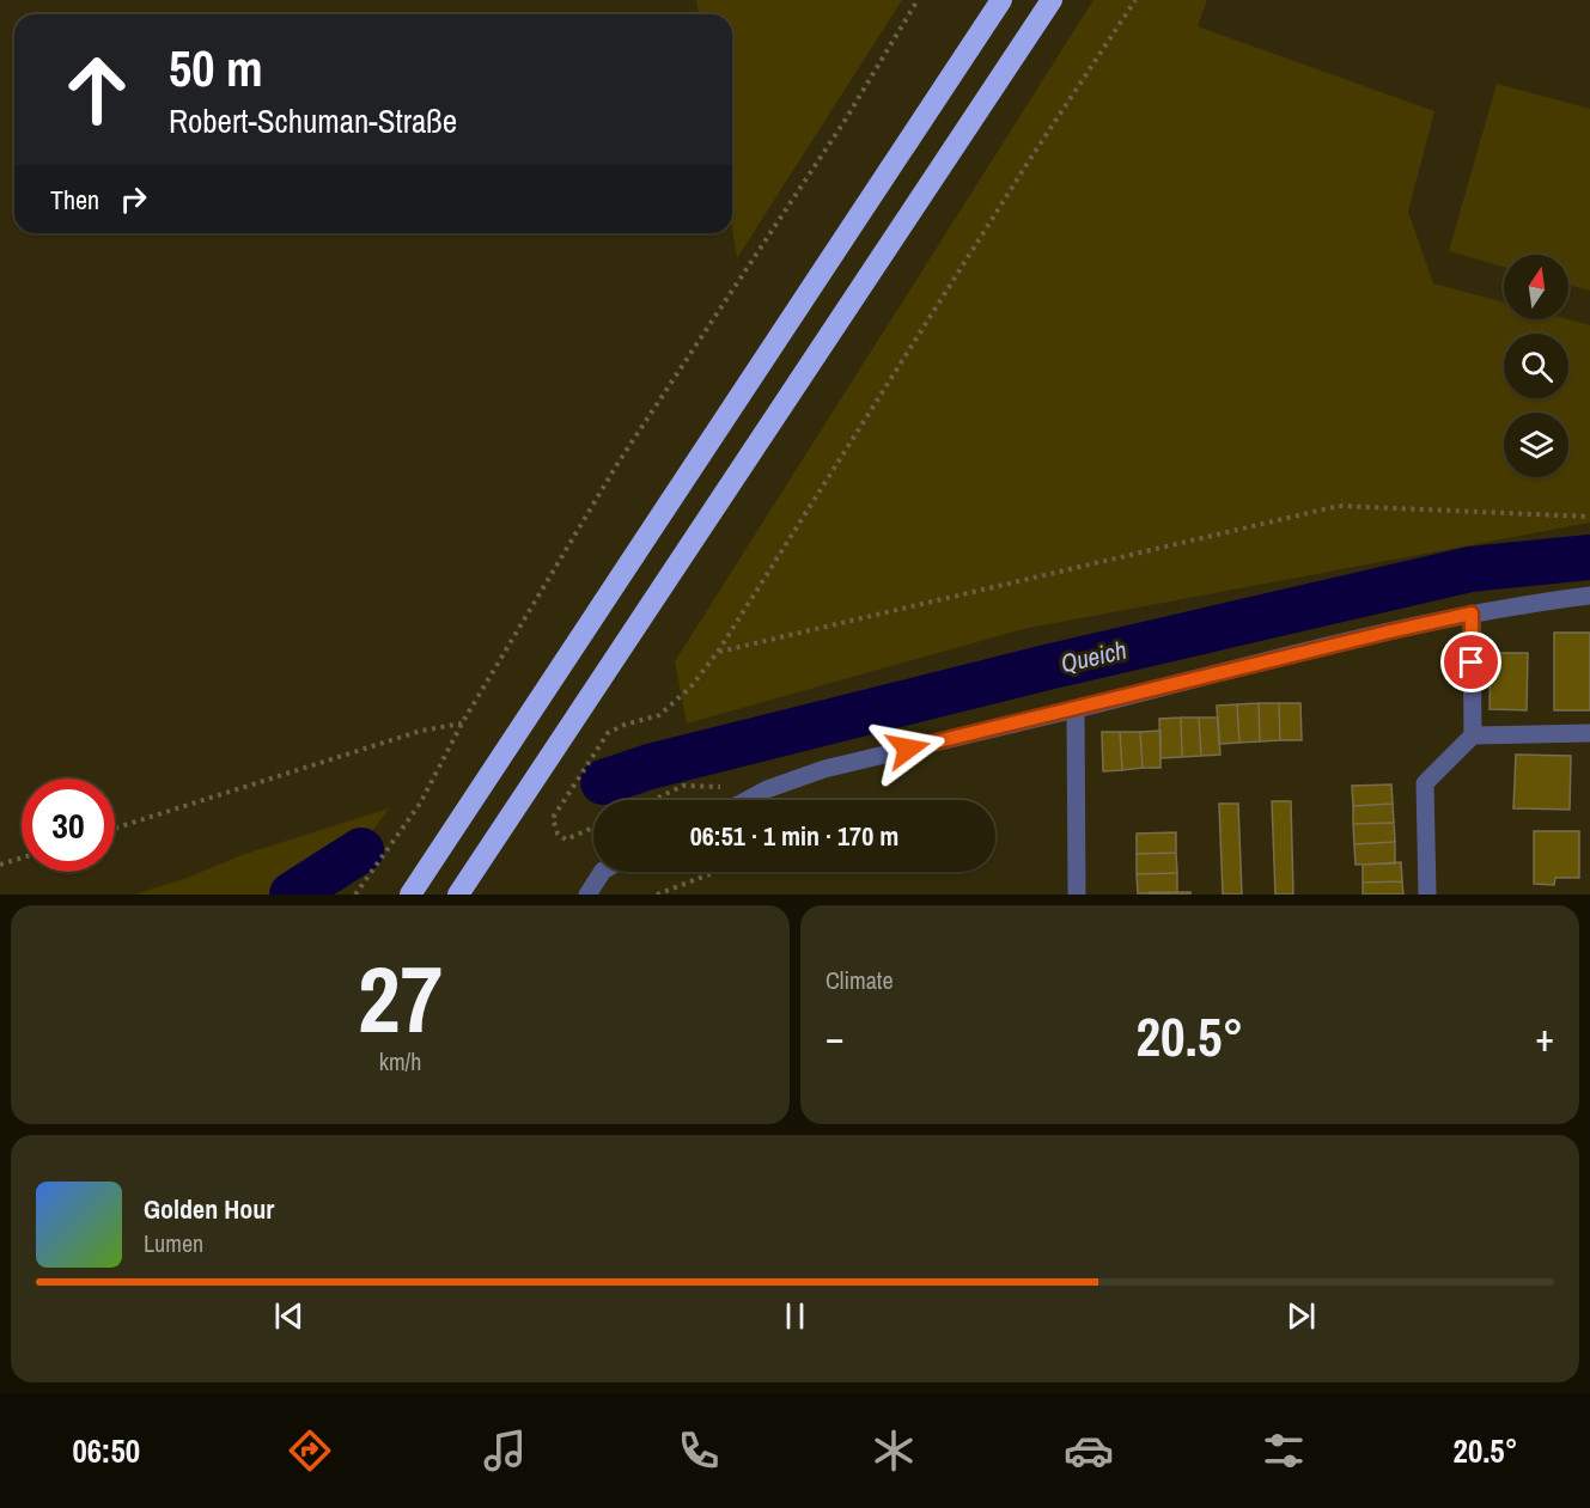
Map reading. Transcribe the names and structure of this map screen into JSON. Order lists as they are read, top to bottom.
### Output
{
  "water": ["Queich"],
  "north": "top",
  "page": {
    "turn": ["50 m", "Robert-Schuman-Straße"],
    "then": "Then",
    "limit": "30",
    "trip": "06:51 · 1 min · 170 m",
    "tile": [
      ["27", "km/h"],
      "Climate"
    ],
    "heat": ["−", "20.5°", "+"],
    "song": ["Golden Hour", "Lumen"],
    "tabs": ["06:50", "20.5°"]
  }
}
